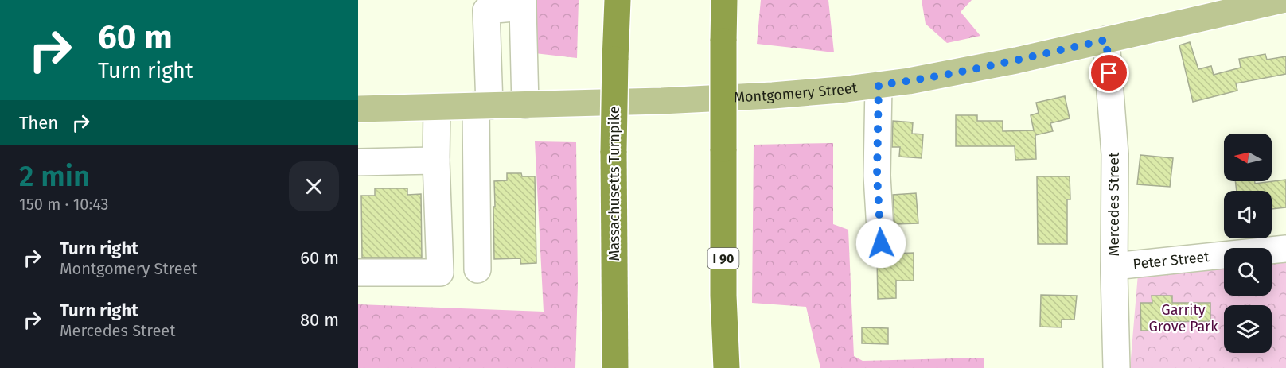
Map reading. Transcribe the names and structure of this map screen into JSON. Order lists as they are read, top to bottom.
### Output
{
  "streets": {
    "highway": ["Massachusetts Turnpike", "I 90"],
    "main road": ["Montgomery Street"],
    "street": ["Mercedes Street", "Peter Street"]
  },
  "crossings": [
    ["Montgomery Street", "Mercedes Street"],
    ["Mercedes Street", "Peter Street"]
  ],
  "parks": ["Garrity Grove Park"],
  "north": "left",
  "page": {
    "turn": ["60 m", "Turn right"],
    "then": "Then",
    "heading": ["2 min", "150 m · 10:43"],
    "list": [
      {
        "name": "Turn right",
        "note": "Montgomery Street",
        "value": "60 m"
      },
      {
        "name": "Turn right",
        "note": "Mercedes Street",
        "value": "80 m"
      }
    ]
  }
}
